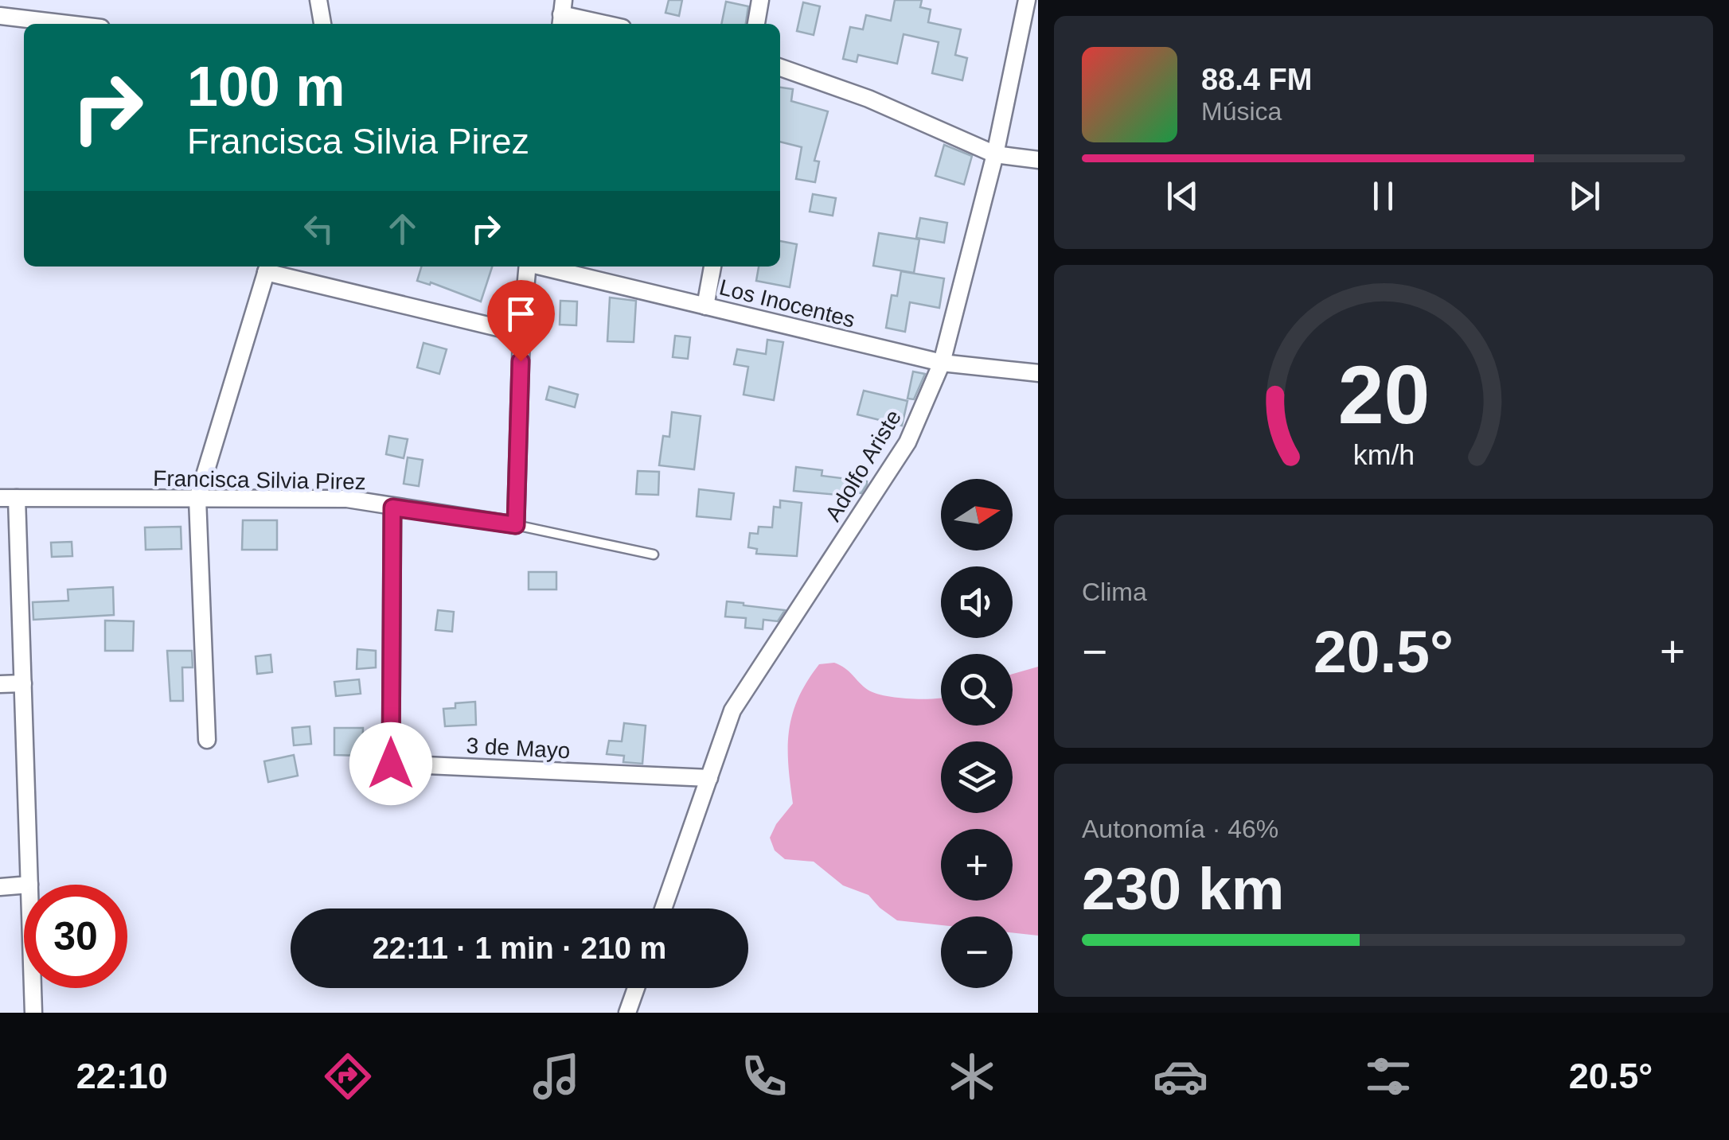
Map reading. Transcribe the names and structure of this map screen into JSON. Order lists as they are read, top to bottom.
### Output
{
  "streets": {
    "street": [
      "Los Inocentes",
      "Adolfo Ariste",
      "Francisca Silvia Pirez",
      "3 de Mayo"
    ]
  },
  "crossings": [
    ["Los Inocentes", "Adolfo Ariste"],
    ["Adolfo Ariste", "3 de Mayo"],
    ["Francisca Silvia Pirez", "3 de Mayo"]
  ],
  "north": "right",
  "page": {
    "turn": ["100 m", "Francisca Silvia Pirez"],
    "song": ["88.4 FM", "Música"],
    "map_buttons": ["+", "−"],
    "tile": [
      "Clima",
      ["Autonomía · 46%", "230 km"]
    ],
    "heat": ["−", "20.5°", "+"],
    "limit": "30",
    "trip": "22:11 · 1 min · 210 m",
    "tabs": ["22:10", "20.5°"],
    "gauge": ["20", "km/h"]
  }
}
